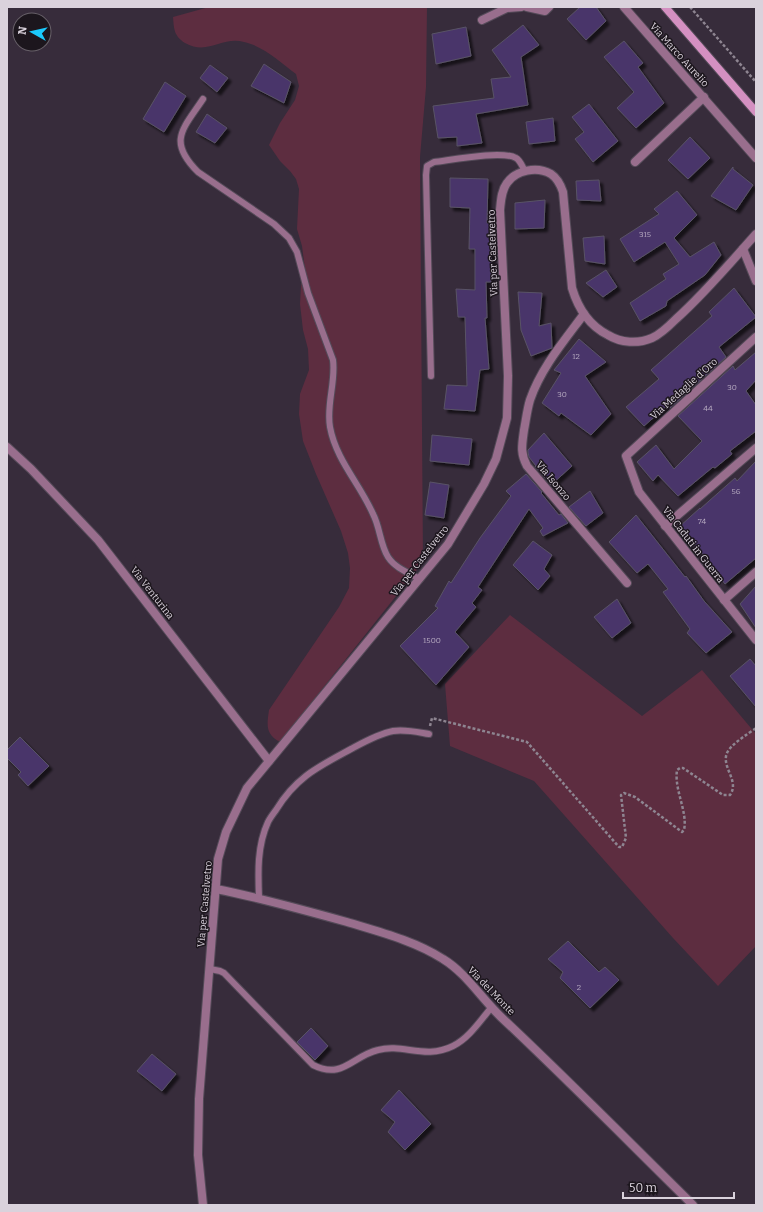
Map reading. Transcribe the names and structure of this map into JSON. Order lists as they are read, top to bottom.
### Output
{
  "streets": {
    "street": [
      "Via Marco Aurelio",
      "Via per Castelvetro",
      "Via Medaglie d'Oro",
      "Via Isonzo",
      "Via Caduti in Guerra",
      "Via Venturina",
      "Via del Monte"
    ]
  },
  "crossings": [
    ["Via per Castelvetro", "Via Venturina"],
    ["Via per Castelvetro", "Via del Monte"],
    ["Via Medaglie d'Oro", "Via Caduti in Guerra"]
  ],
  "house_numbers": [
    "315",
    "12",
    "30",
    "30",
    "44",
    "56",
    "74",
    "1500",
    "2"
  ],
  "scale_bar": "50 m",
  "north": "left"
}
